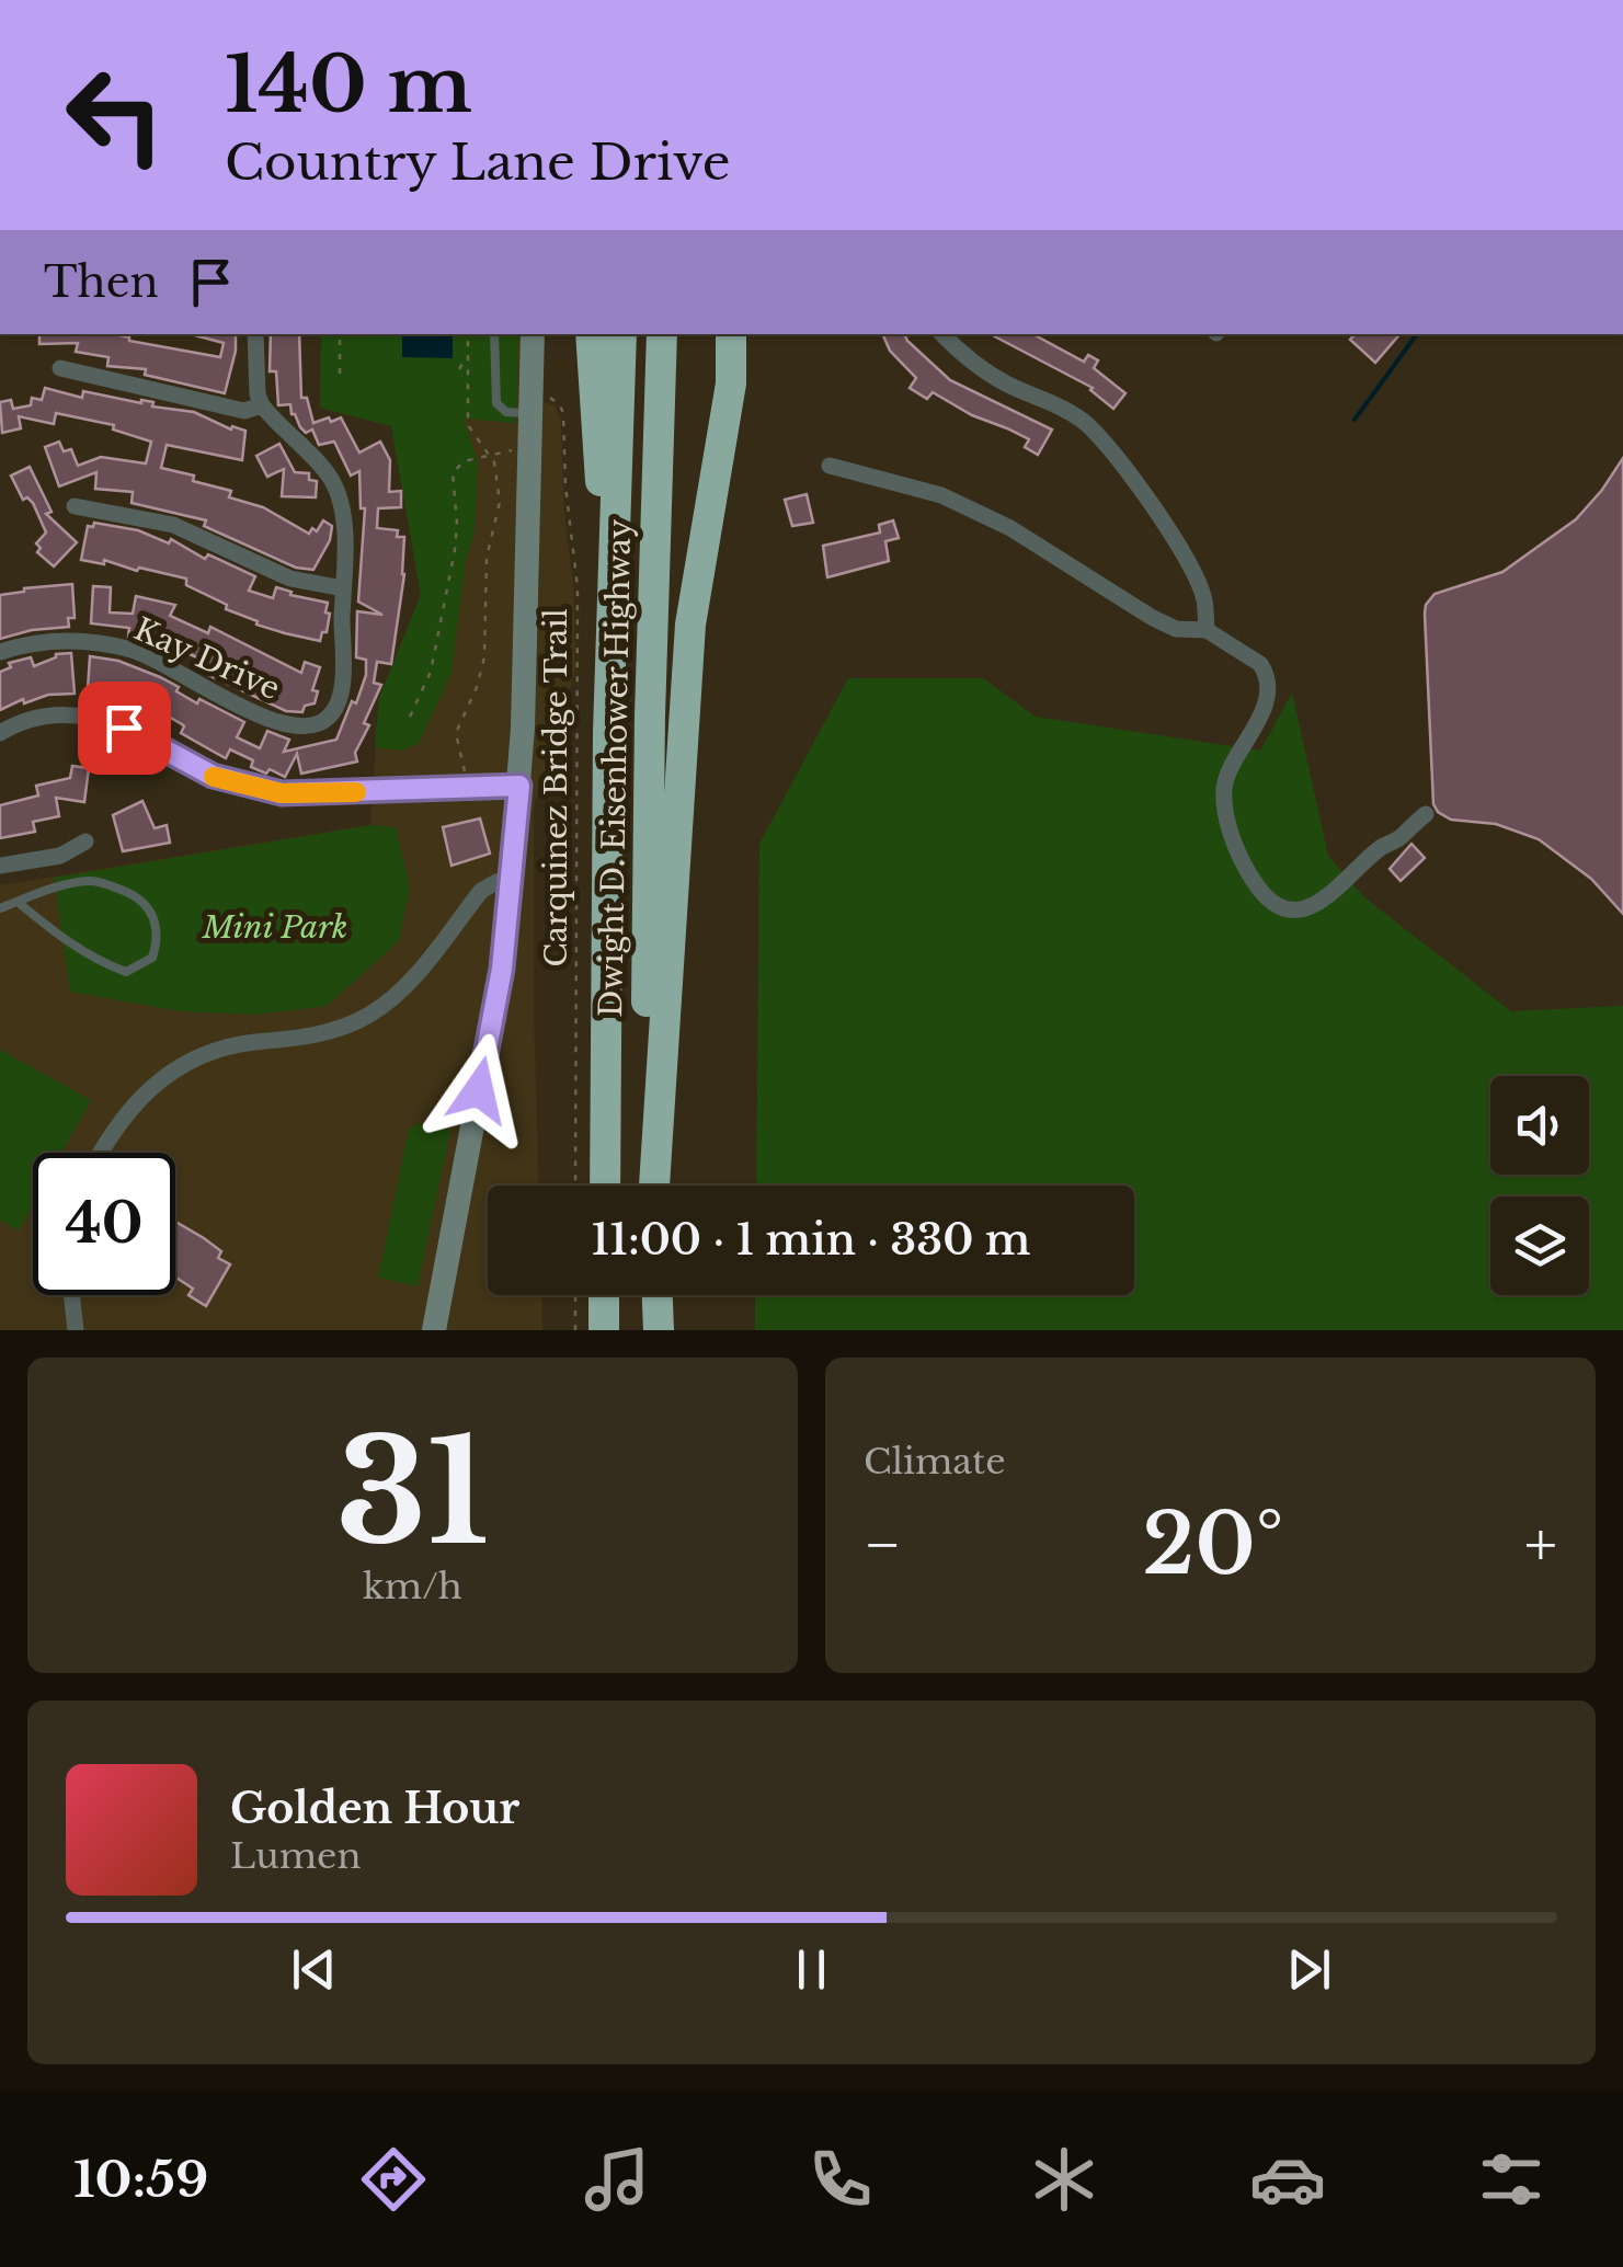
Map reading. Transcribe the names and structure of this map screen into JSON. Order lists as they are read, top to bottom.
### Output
{
  "streets": {
    "highway": ["Dwight D. Eisenhower Highway"],
    "street": ["Kay Drive"],
    "path": ["Carquinez Bridge Trail"]
  },
  "parks": ["Mini Park"],
  "page": {
    "turn": ["140 m", "Country Lane Drive"],
    "then": "Then",
    "limit": "40",
    "trip": "11:00 · 1 min · 330 m",
    "tile": [
      ["31", "km/h"],
      "Climate"
    ],
    "heat": ["−", "20°", "+"],
    "song": ["Golden Hour", "Lumen"],
    "tabs": "10:59"
  }
}
